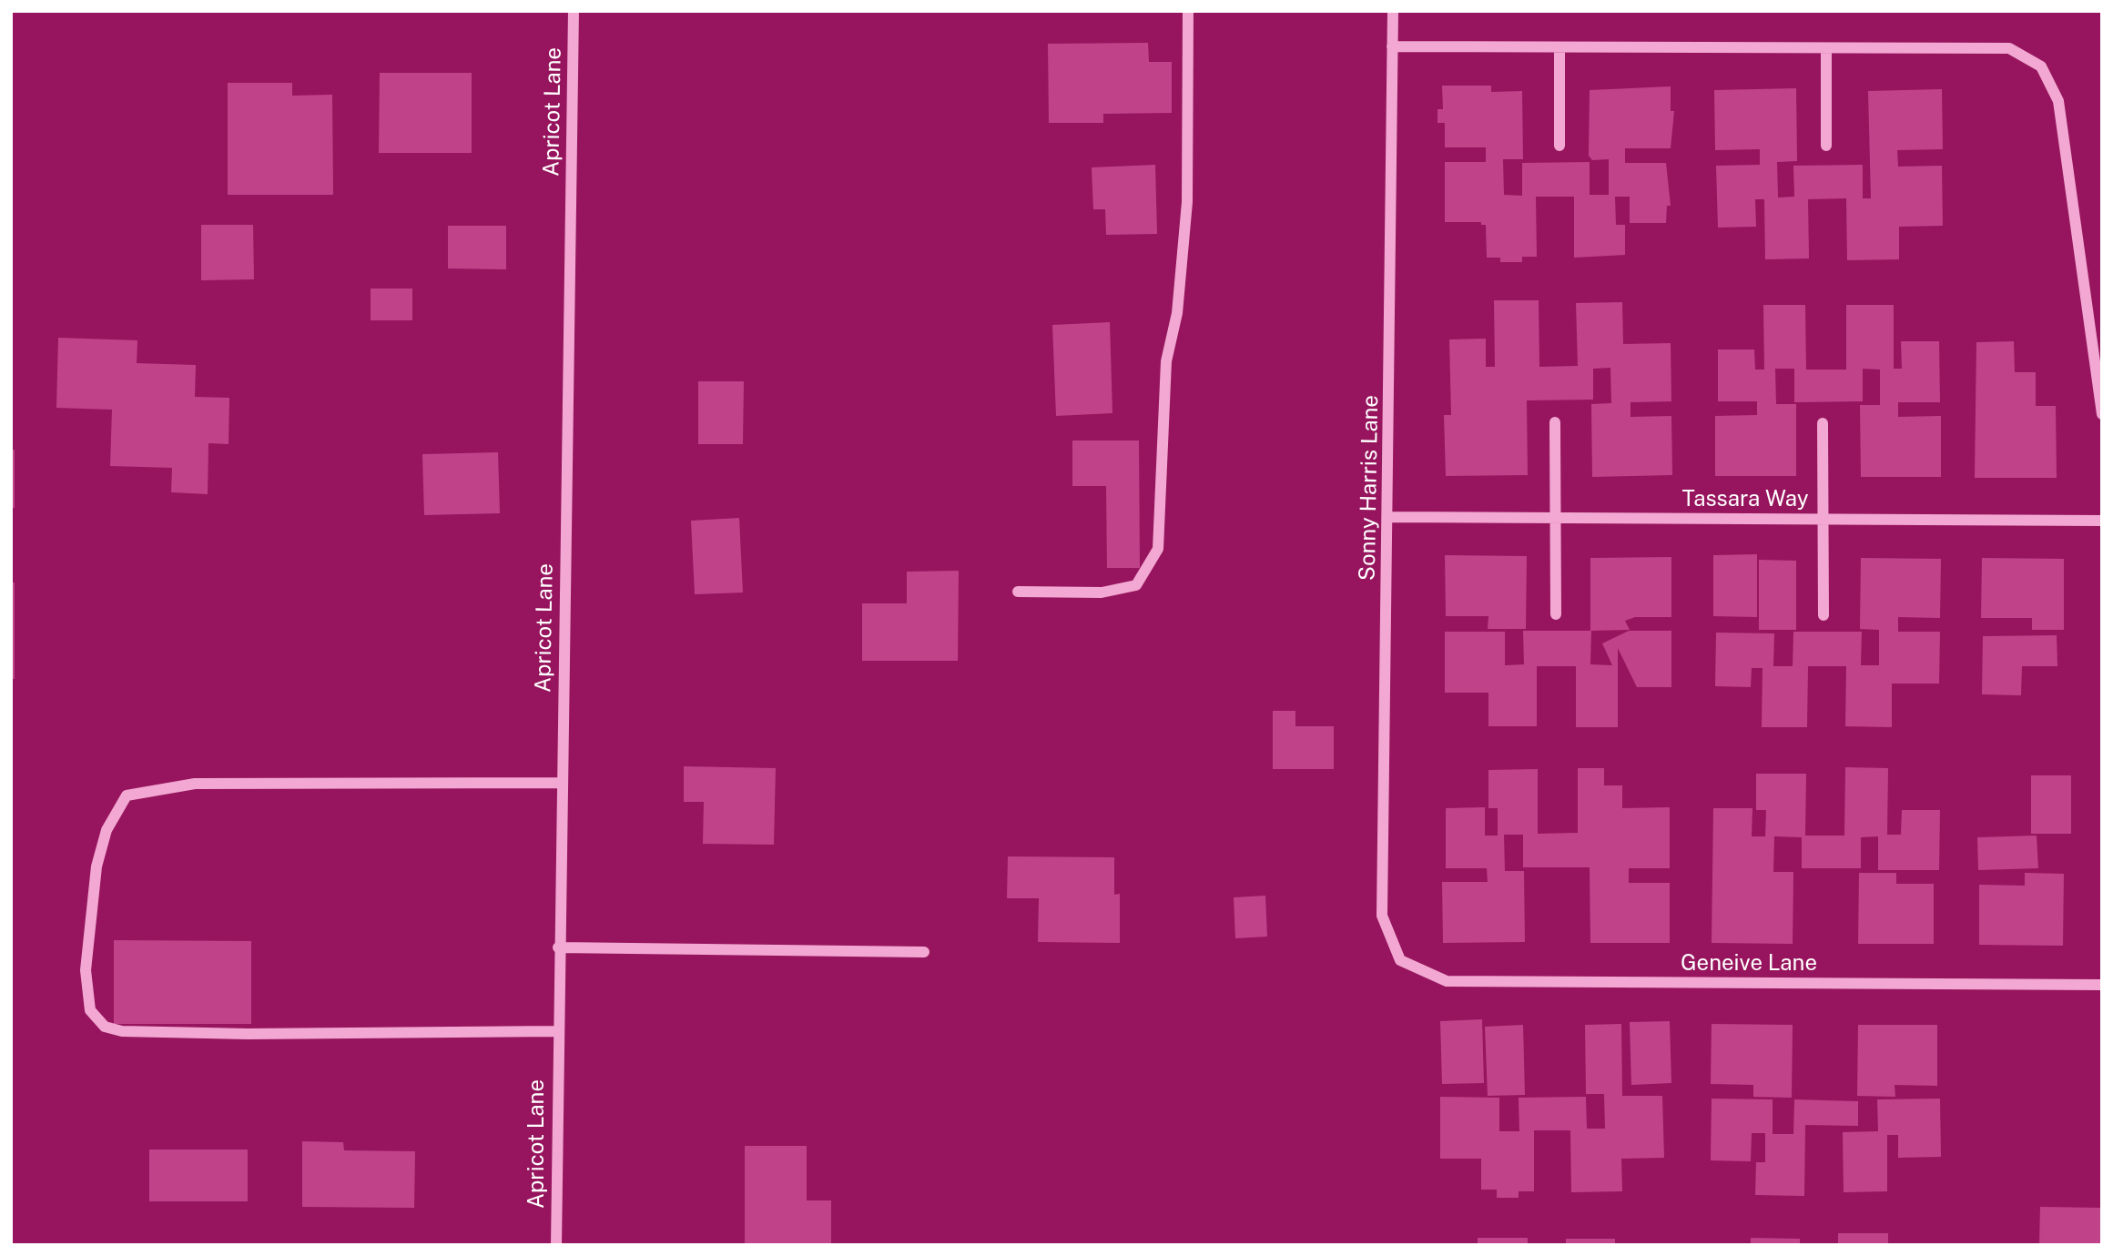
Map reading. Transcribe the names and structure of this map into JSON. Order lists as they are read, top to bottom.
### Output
{
  "streets": {
    "street": [
      "Apricot Lane",
      "Sonny Harris Lane",
      "Tassara Way",
      "Geneive Lane"
    ]
  },
  "crossings": [
    ["Sonny Harris Lane", "Tassara Way"],
    ["Sonny Harris Lane", "Geneive Lane"]
  ]
}
